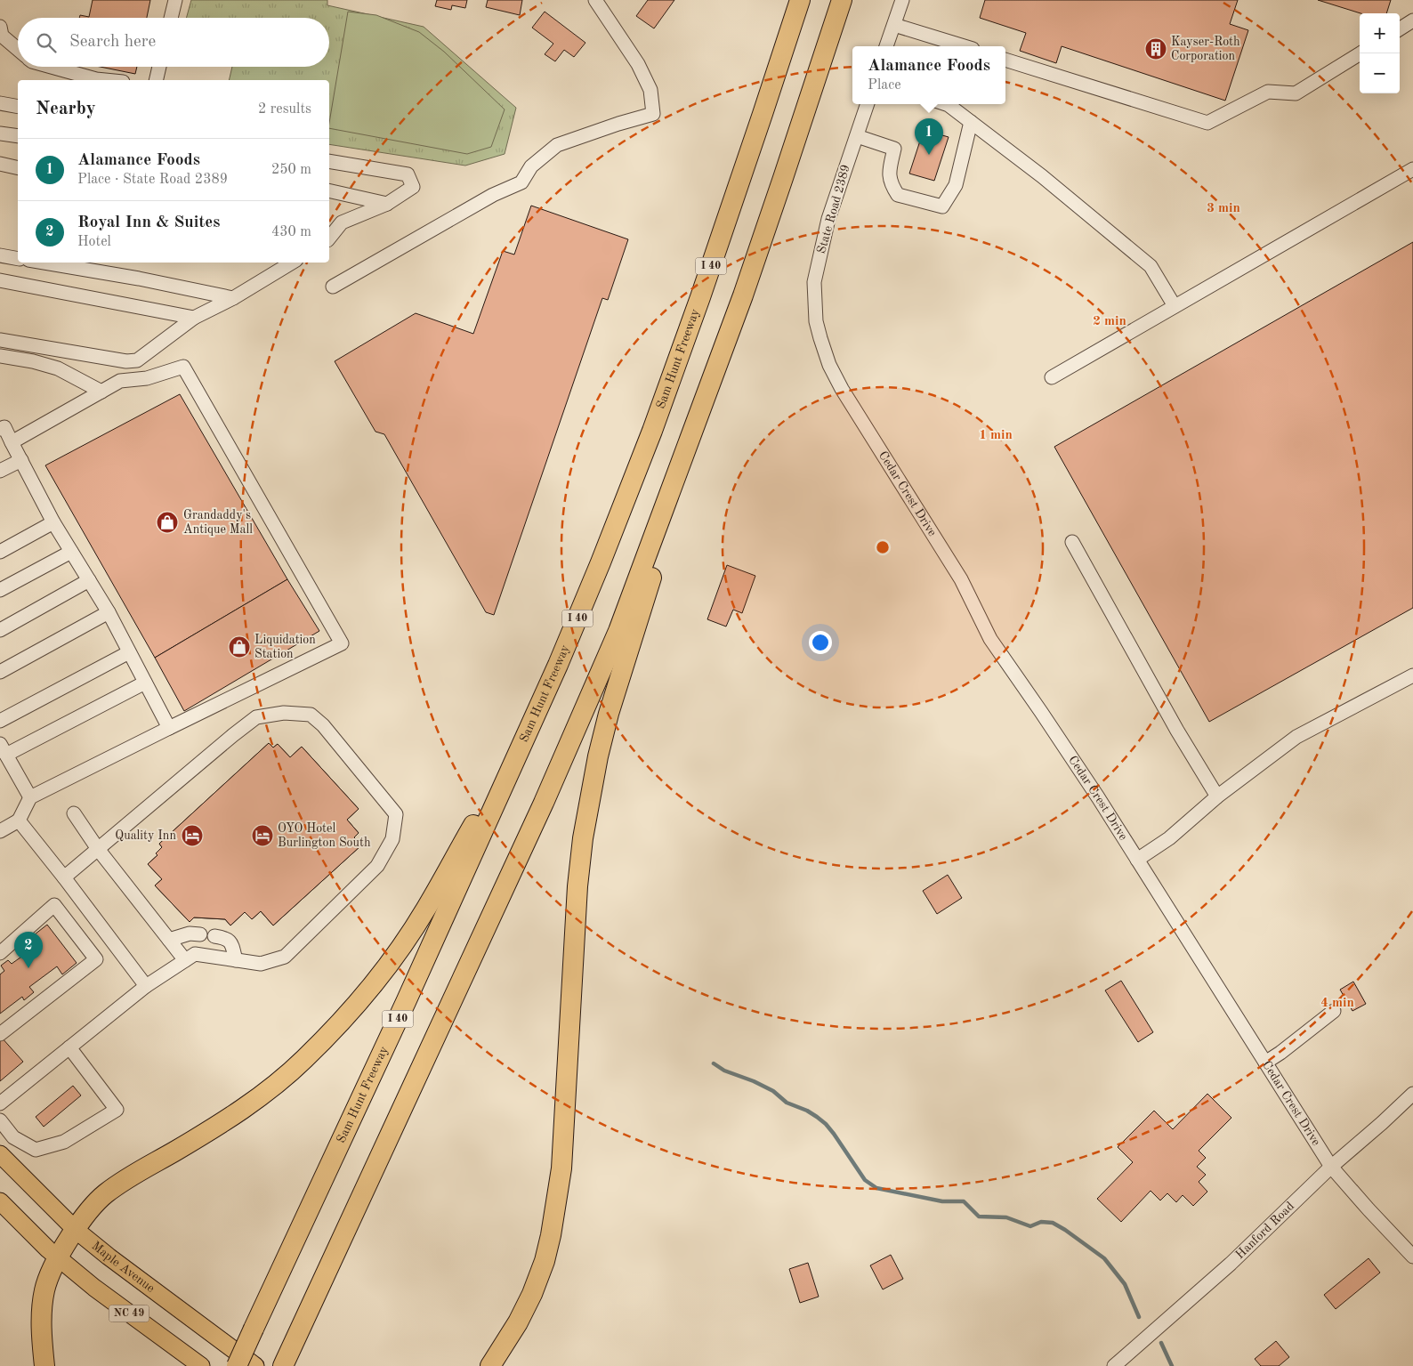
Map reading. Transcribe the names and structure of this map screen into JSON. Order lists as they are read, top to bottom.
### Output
{
  "streets": {
    "highway": ["I 40", "Sam Hunt Freeway"],
    "main road": ["Maple Avenue", "NC 49"],
    "street": ["State Road 2389", "Cedar Crest Drive", "Hanford Road"]
  },
  "crossings": [
    ["State Road 2389", "Cedar Crest Drive"],
    ["Cedar Crest Drive", "Hanford Road"]
  ],
  "places": {
    "building": ["Kayser-Roth Corporation"],
    "shop": ["Grandaddy's Antique Mall", "Liquidation Station"],
    "hotel": ["Quality Inn", "OYO Hotel Burlington South"]
  },
  "page": {
    "map_buttons": ["+", "−"],
    "search": "Search here",
    "popup": ["Alamance Foods", "Place"],
    "heading": ["Nearby", "2 results"],
    "pins": ["1", "2"],
    "list": [
      {
        "mark": "1",
        "name": "Alamance Foods",
        "note": "Place · State Road 2389",
        "value": "250 m"
      },
      {
        "mark": "2",
        "name": "Royal Inn & Suites",
        "note": "Hotel",
        "value": "430 m"
      }
    ]
  },
  "rings": [
    "3 min",
    "2 min",
    "1 min",
    "4 min"
  ]
}
